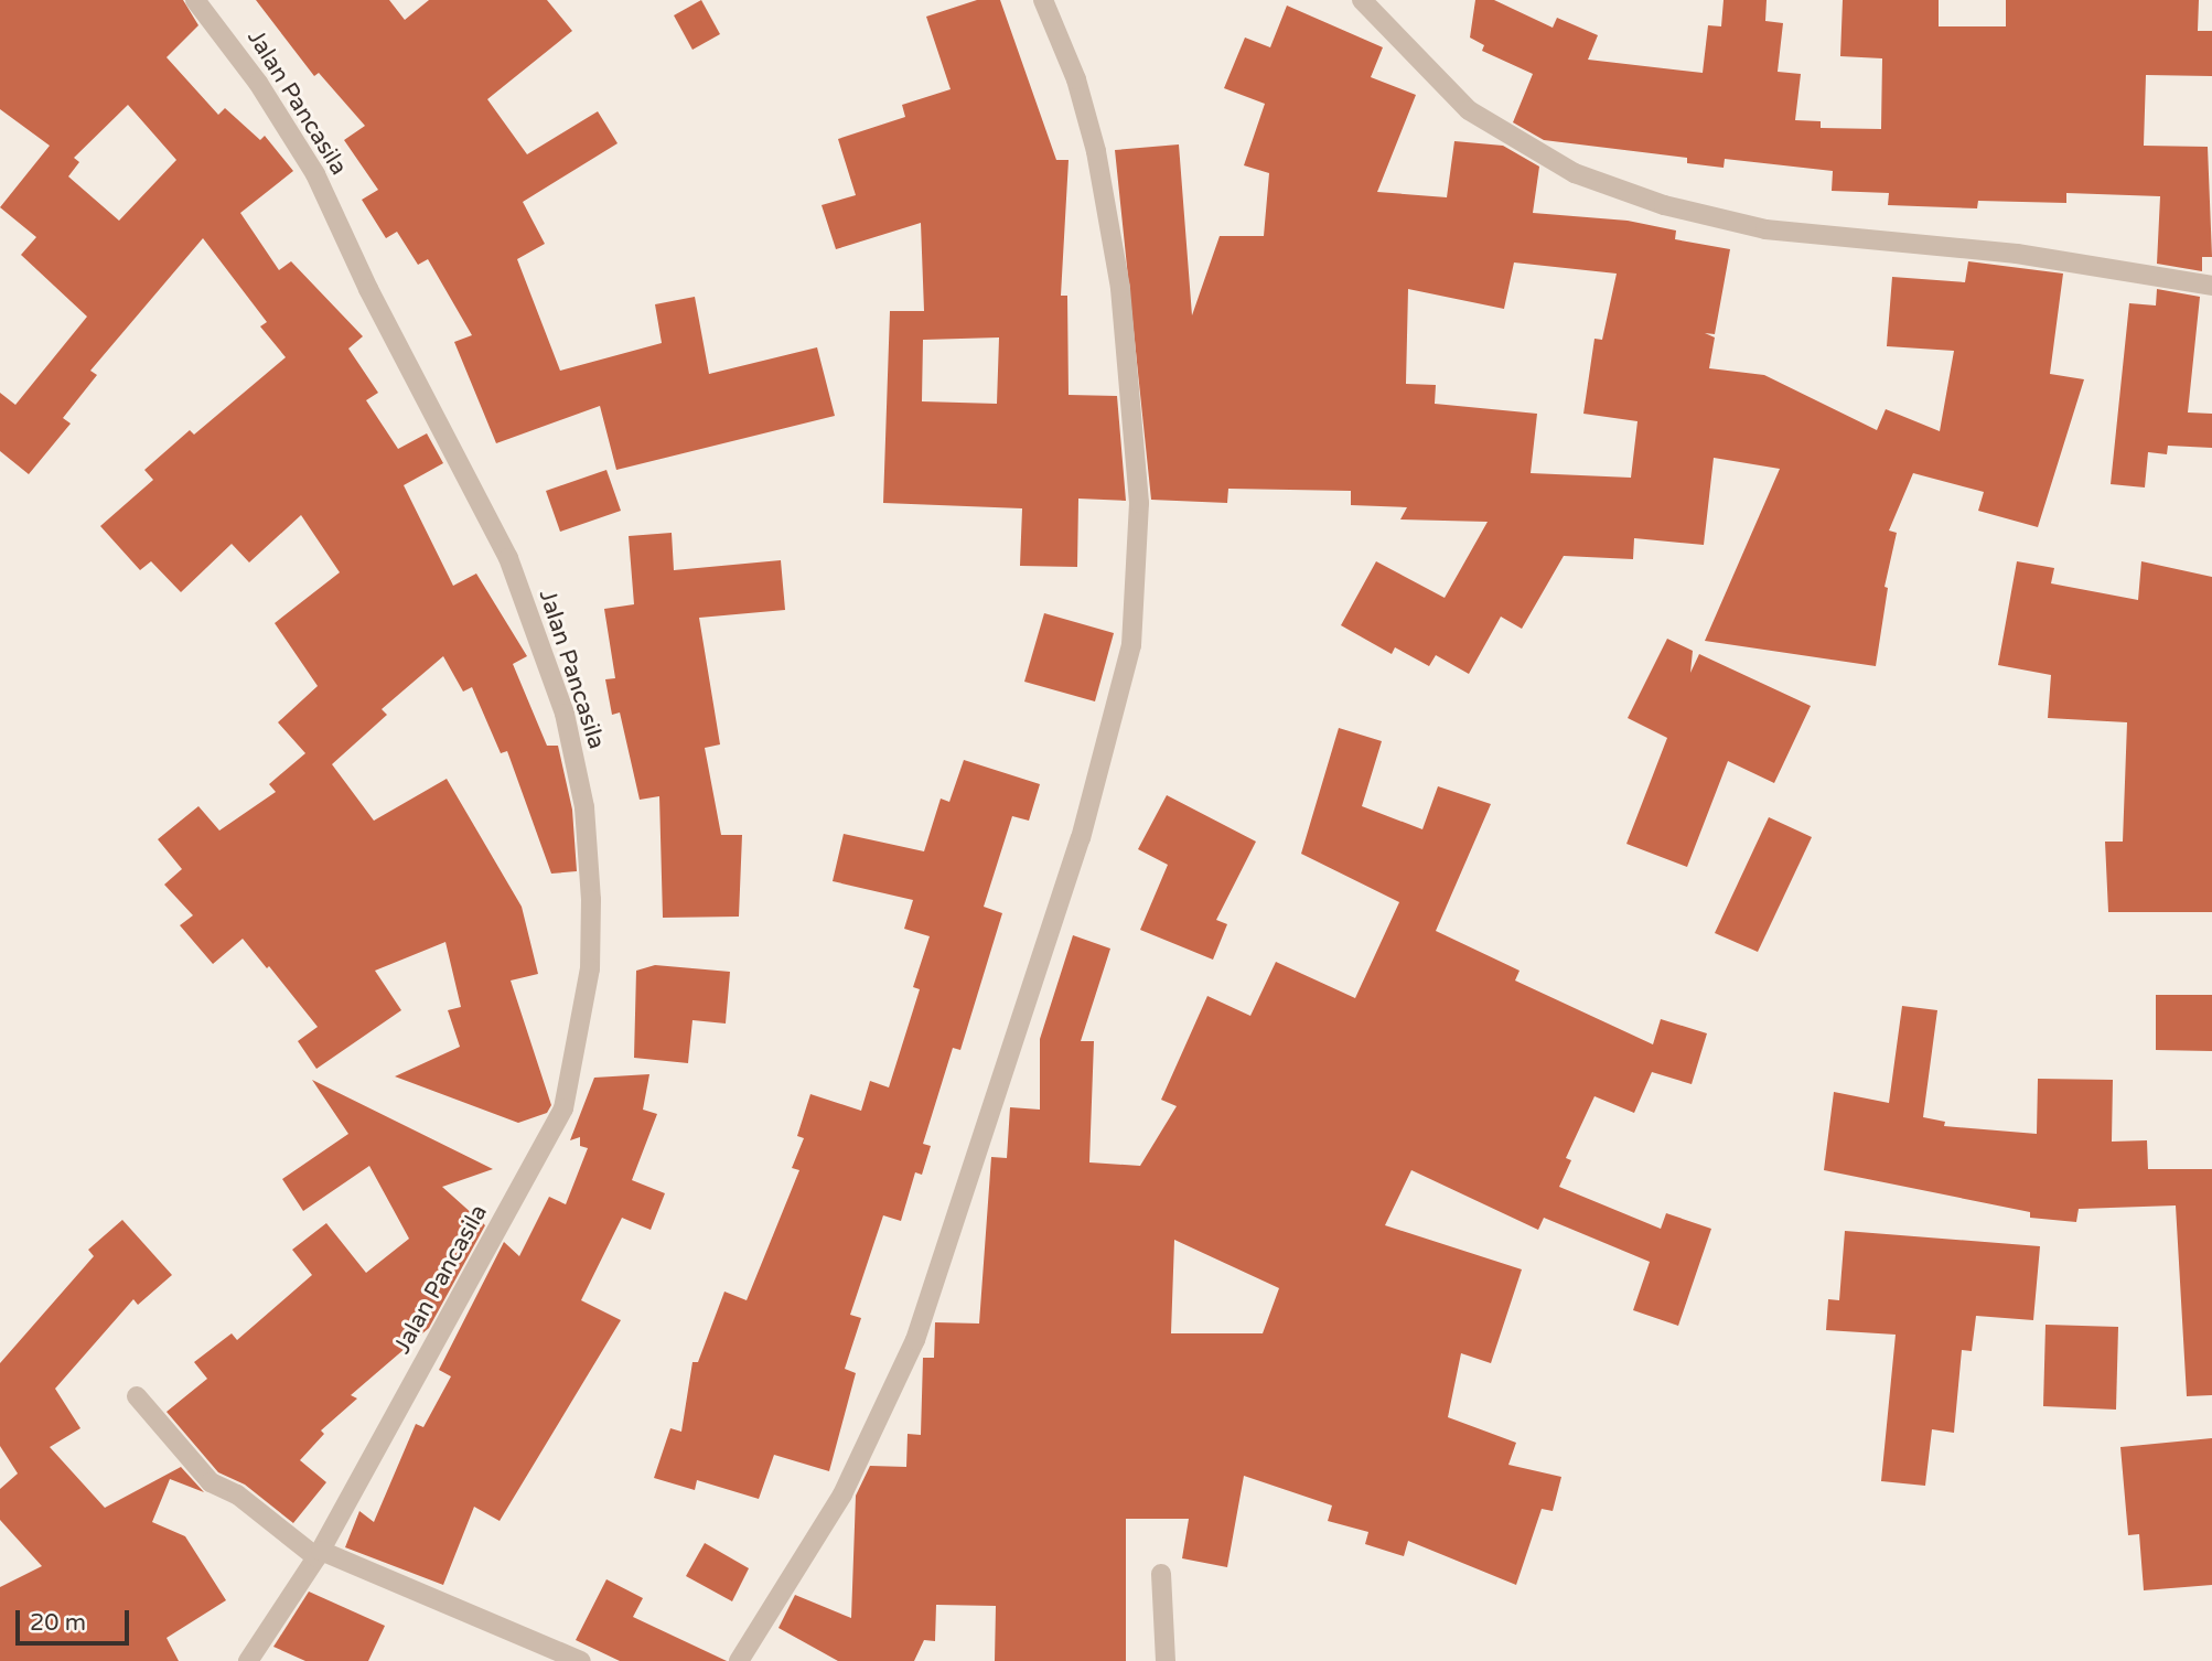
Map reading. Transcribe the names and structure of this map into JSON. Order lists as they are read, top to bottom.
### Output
{
  "streets": {
    "street": ["Jalan Pancasila"]
  },
  "scale_bar": "20 m"
}
